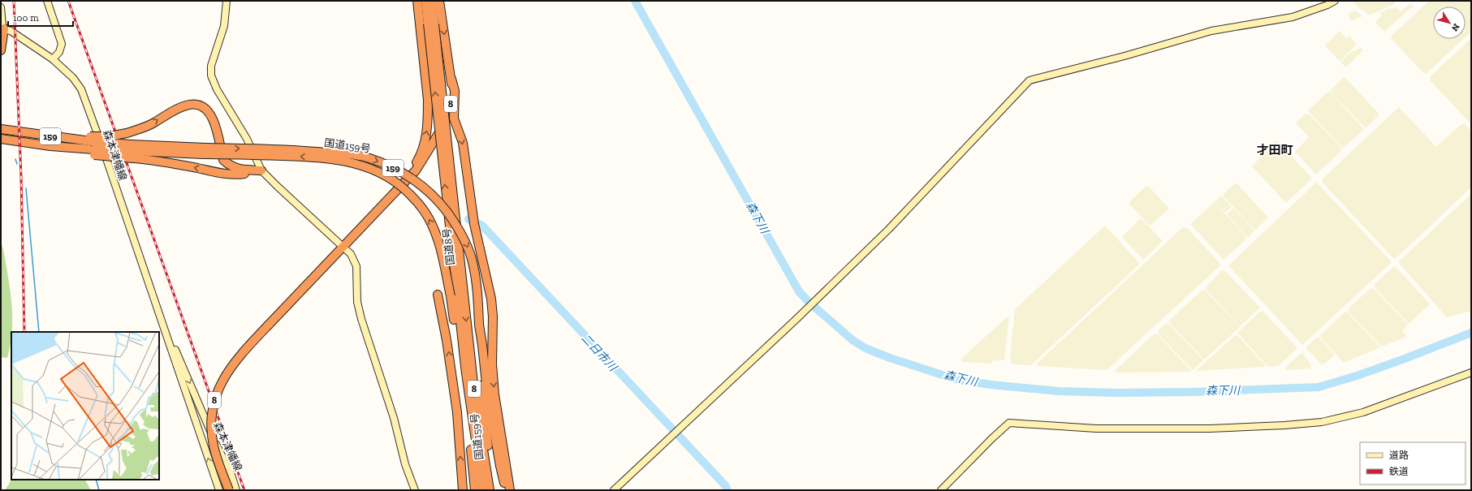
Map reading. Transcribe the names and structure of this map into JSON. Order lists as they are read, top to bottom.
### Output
{
  "streets": {
    "highway": [
      "8",
      "159",
      "国道159号",
      "国道8号"
    ],
    "street": ["森本津幡線"]
  },
  "crossings": [
    ["8", "国道159号"],
    ["8", "国道8号"],
    ["159", "国道159号"],
    ["国道159号", "国道8号"]
  ],
  "districts": ["才田町"],
  "water": ["森下川", "二日市川"],
  "legend": ["道路", "鉄道"],
  "scale_bar": "100 m",
  "north": "bottom right"
}
